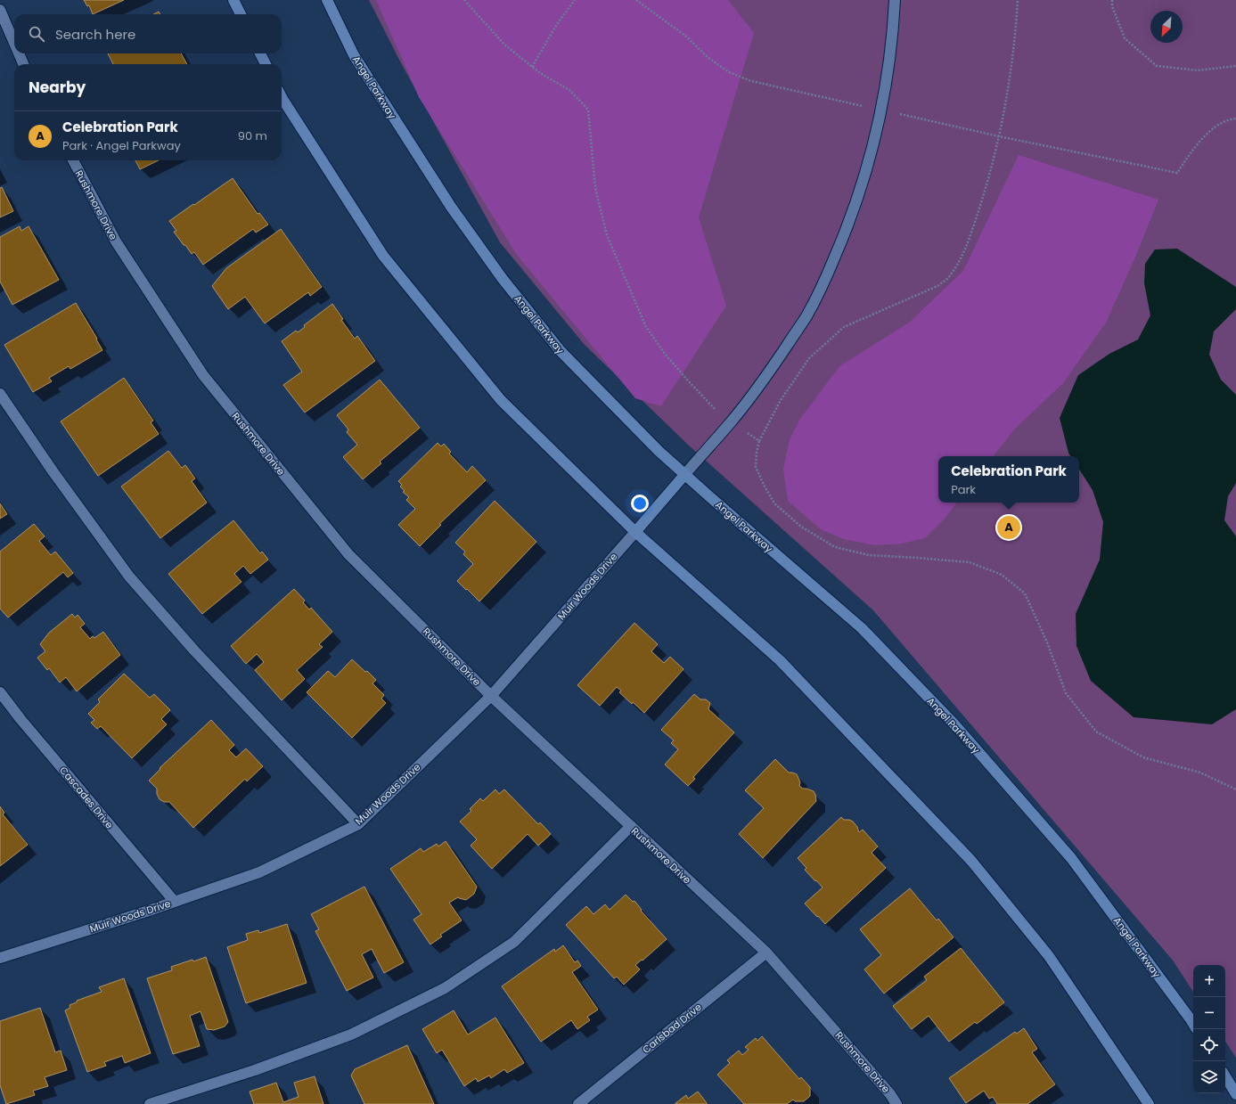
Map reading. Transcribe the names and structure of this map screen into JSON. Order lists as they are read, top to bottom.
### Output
{
  "streets": {
    "main road": ["Angel Parkway"],
    "street": [
      "Rushmore Drive",
      "Muir Woods Drive",
      "Cascades Drive",
      "Carlsbad Drive"
    ]
  },
  "crossings": [
    ["Rushmore Drive", "Muir Woods Drive"],
    ["Rushmore Drive", "Carlsbad Drive"],
    ["Muir Woods Drive", "Cascades Drive"]
  ],
  "north": "bottom left",
  "page": {
    "search": "Search here",
    "heading": "Nearby",
    "list": [
      {
        "mark": "A",
        "name": "Celebration Park",
        "note": "Park · Angel Parkway",
        "value": "90 m"
      }
    ],
    "popup": ["Celebration Park", "Park"],
    "pins": "A",
    "map_buttons": ["+", "−"]
  }
}
